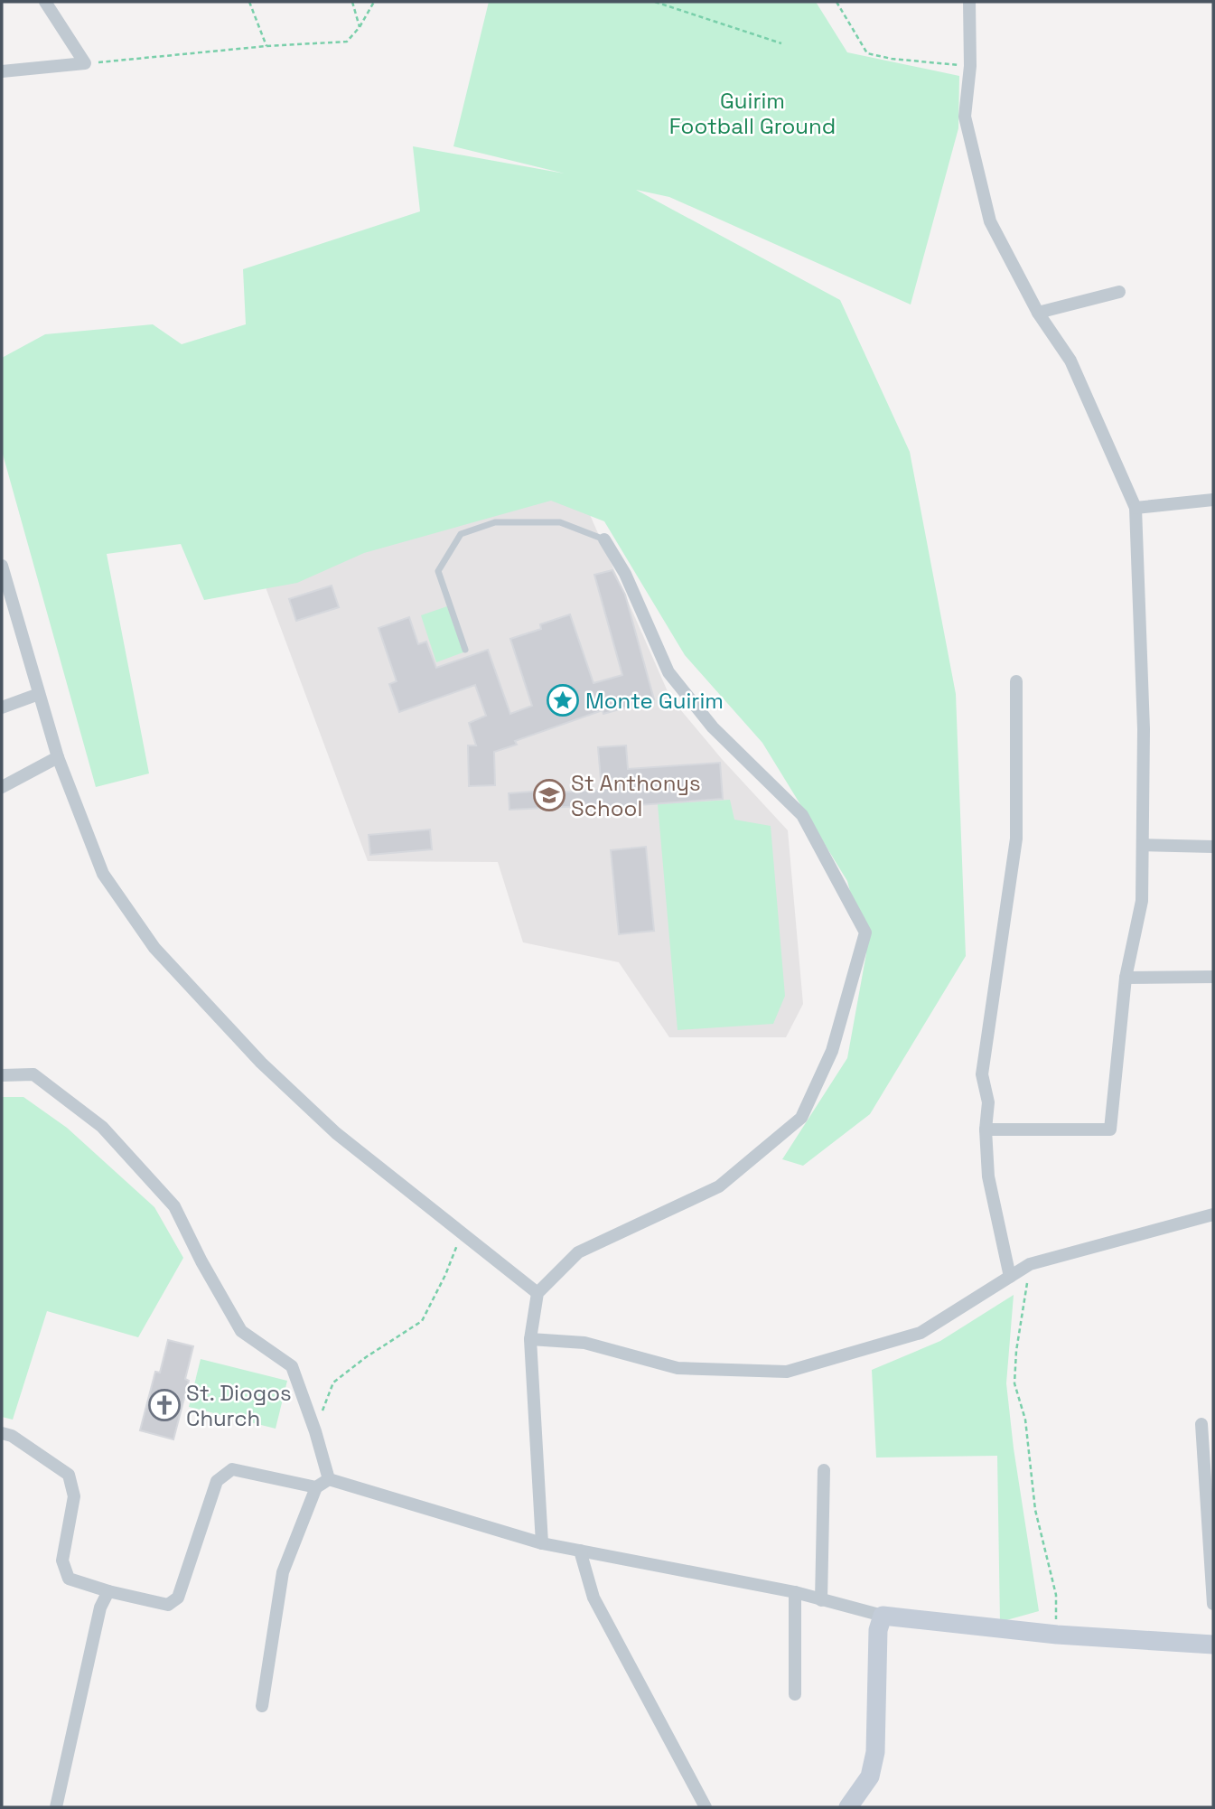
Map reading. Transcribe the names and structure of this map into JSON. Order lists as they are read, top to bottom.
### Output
{
  "parks": ["Guirim Football Ground"],
  "places": {
    "place": ["Monte Guirim"],
    "school or university": ["St Anthonys School"],
    "church": ["St. Diogos Church"]
  }
}
